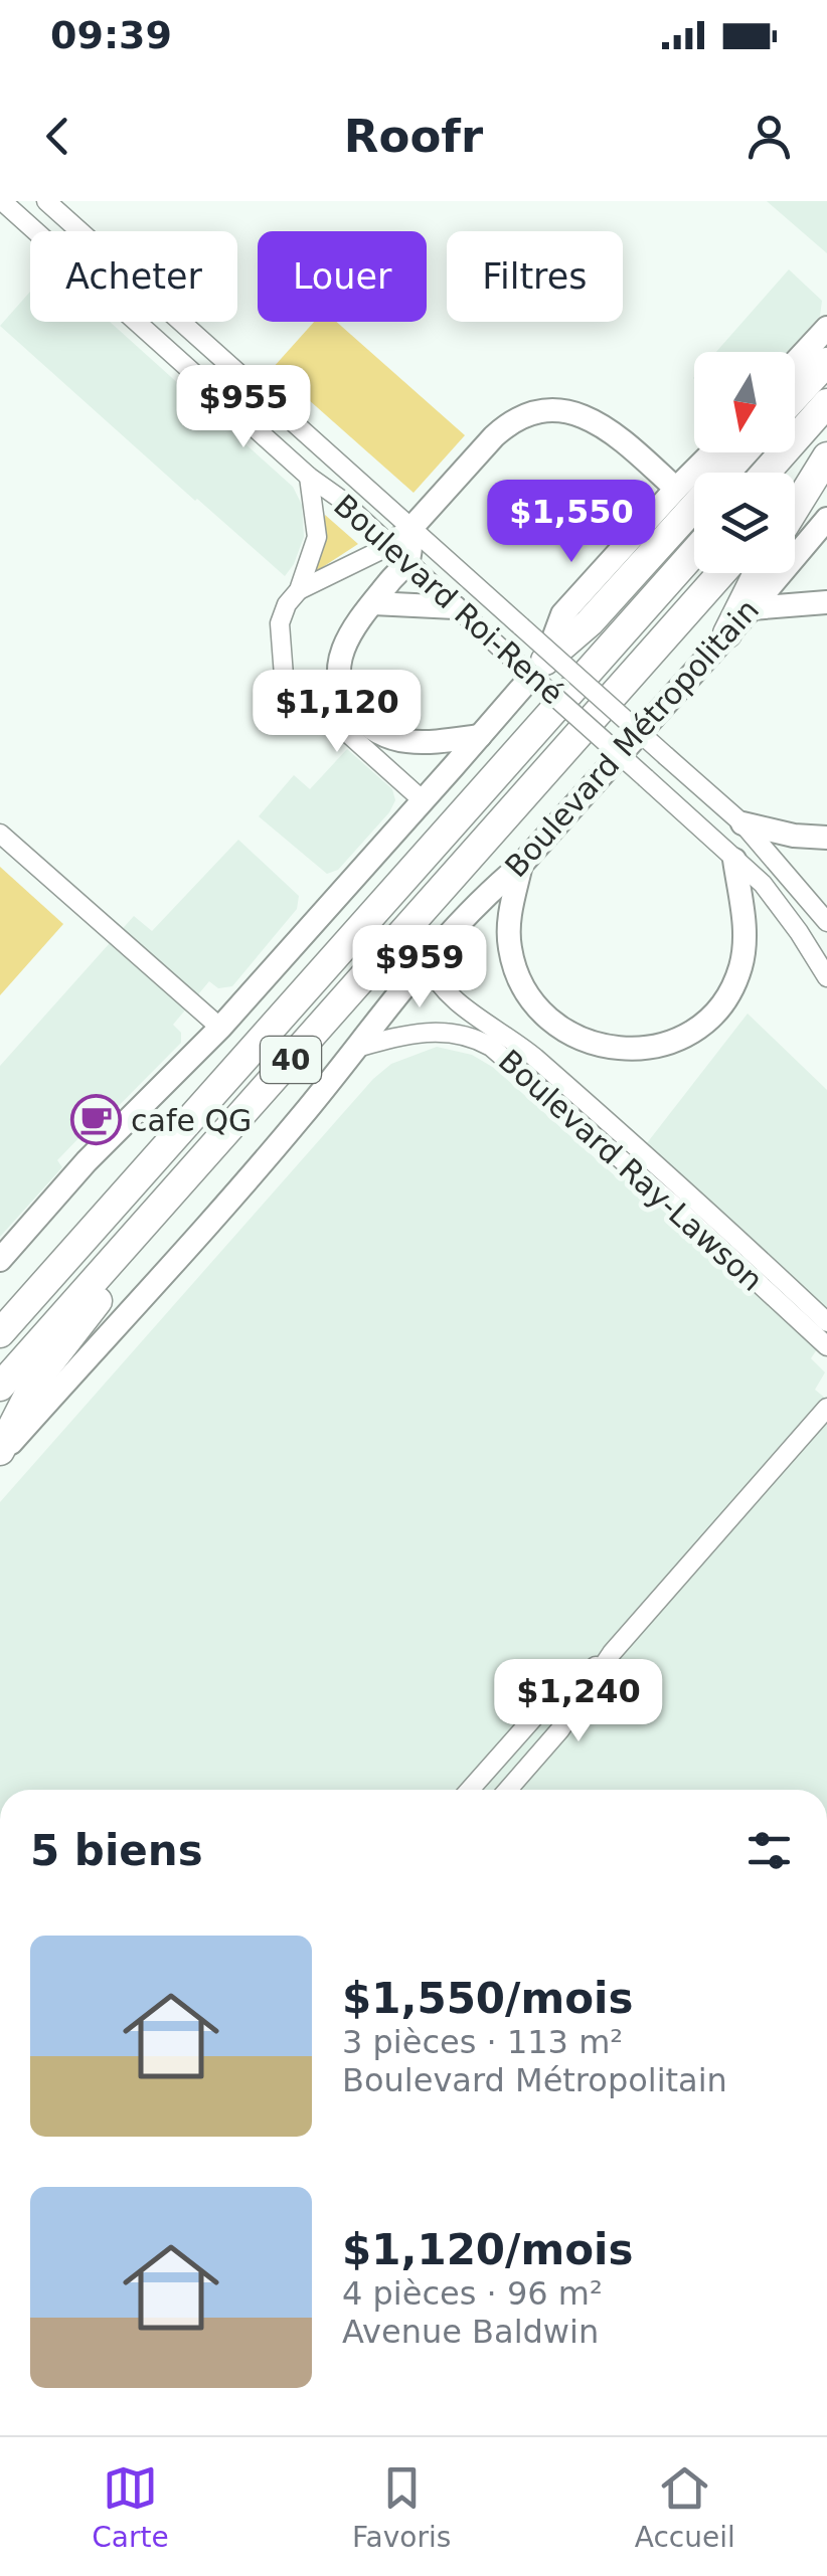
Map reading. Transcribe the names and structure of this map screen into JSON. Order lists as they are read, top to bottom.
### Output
{
  "streets": {
    "highway": ["40"],
    "main road": ["Boulevard Métropolitain"],
    "street": ["Boulevard Roi-René", "Boulevard Ray-Lawson"]
  },
  "crossings": [
    ["Boulevard Métropolitain", "Boulevard Ray-Lawson"]
  ],
  "places": {
    "cafe": ["cafe QG"]
  },
  "north": "bottom",
  "page": {
    "status": "09:39",
    "header": "Roofr",
    "chip": ["Acheter", "Louer", "Filtres"],
    "price": [
      "$955",
      "$1,550",
      "$1,120",
      "$959",
      "$1,240"
    ],
    "heading": "5 biens",
    "list": [
      {
        "name": "$1,550/mois",
        "note": "3 pièces · 113 m² · Boulevard Métropolitain"
      },
      {
        "name": "$1,120/mois",
        "note": "4 pièces · 96 m² · Avenue Baldwin"
      }
    ],
    "tabs": ["Carte", "Favoris", "Accueil"]
  }
}
